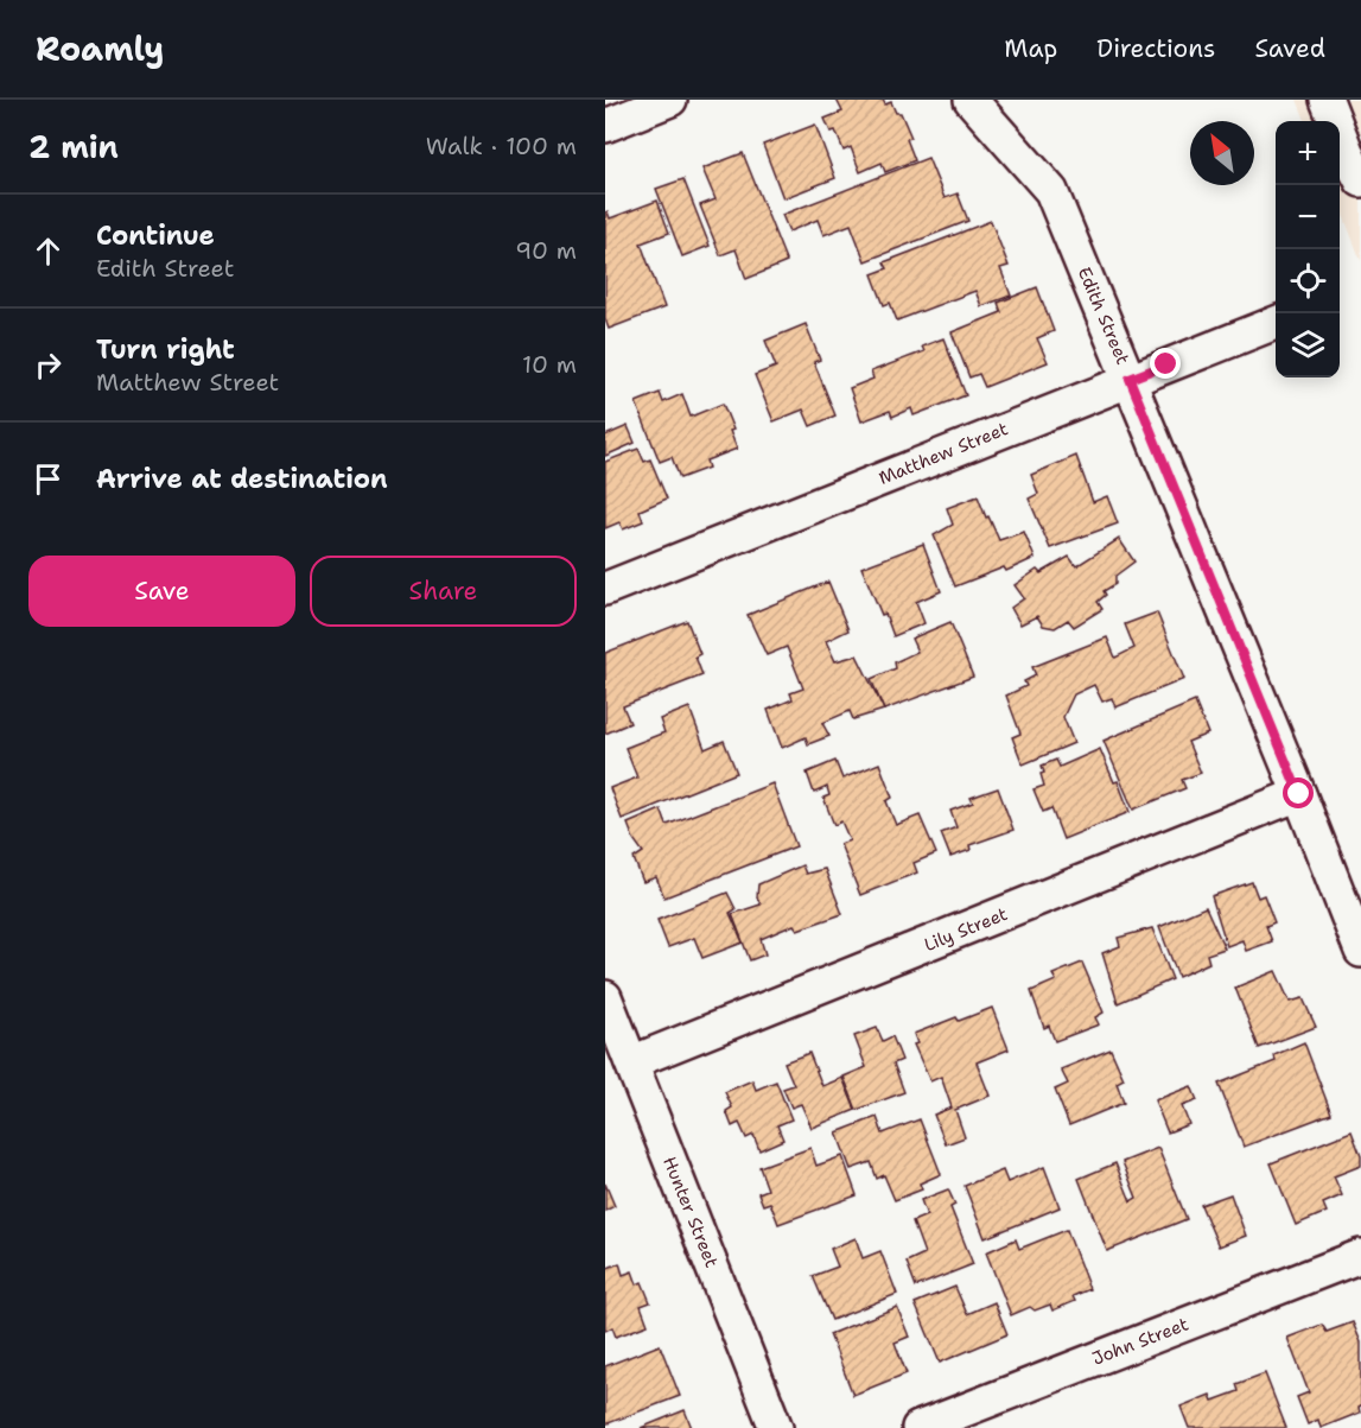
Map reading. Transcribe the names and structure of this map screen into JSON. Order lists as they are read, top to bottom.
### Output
{
  "streets": {
    "street": [
      "Edith Street",
      "Matthew Street",
      "Lily Street",
      "Hunter Street",
      "John Street"
    ]
  },
  "crossings": [
    ["Edith Street", "Matthew Street"],
    ["Edith Street", "Lily Street"],
    ["Lily Street", "Hunter Street"]
  ],
  "north": "top left",
  "page": {
    "header": "Roamly",
    "nav": ["Map", "Directions", "Saved"],
    "heading": ["2 min", "Walk · 100 m"],
    "map_buttons": ["+", "−"],
    "list": [
      ["Continue", "Edith Street", "90 m"],
      ["Turn right", "Matthew Street", "10 m"],
      "Arrive at destination"
    ],
    "buttons": ["Save", "Share"]
  }
}
